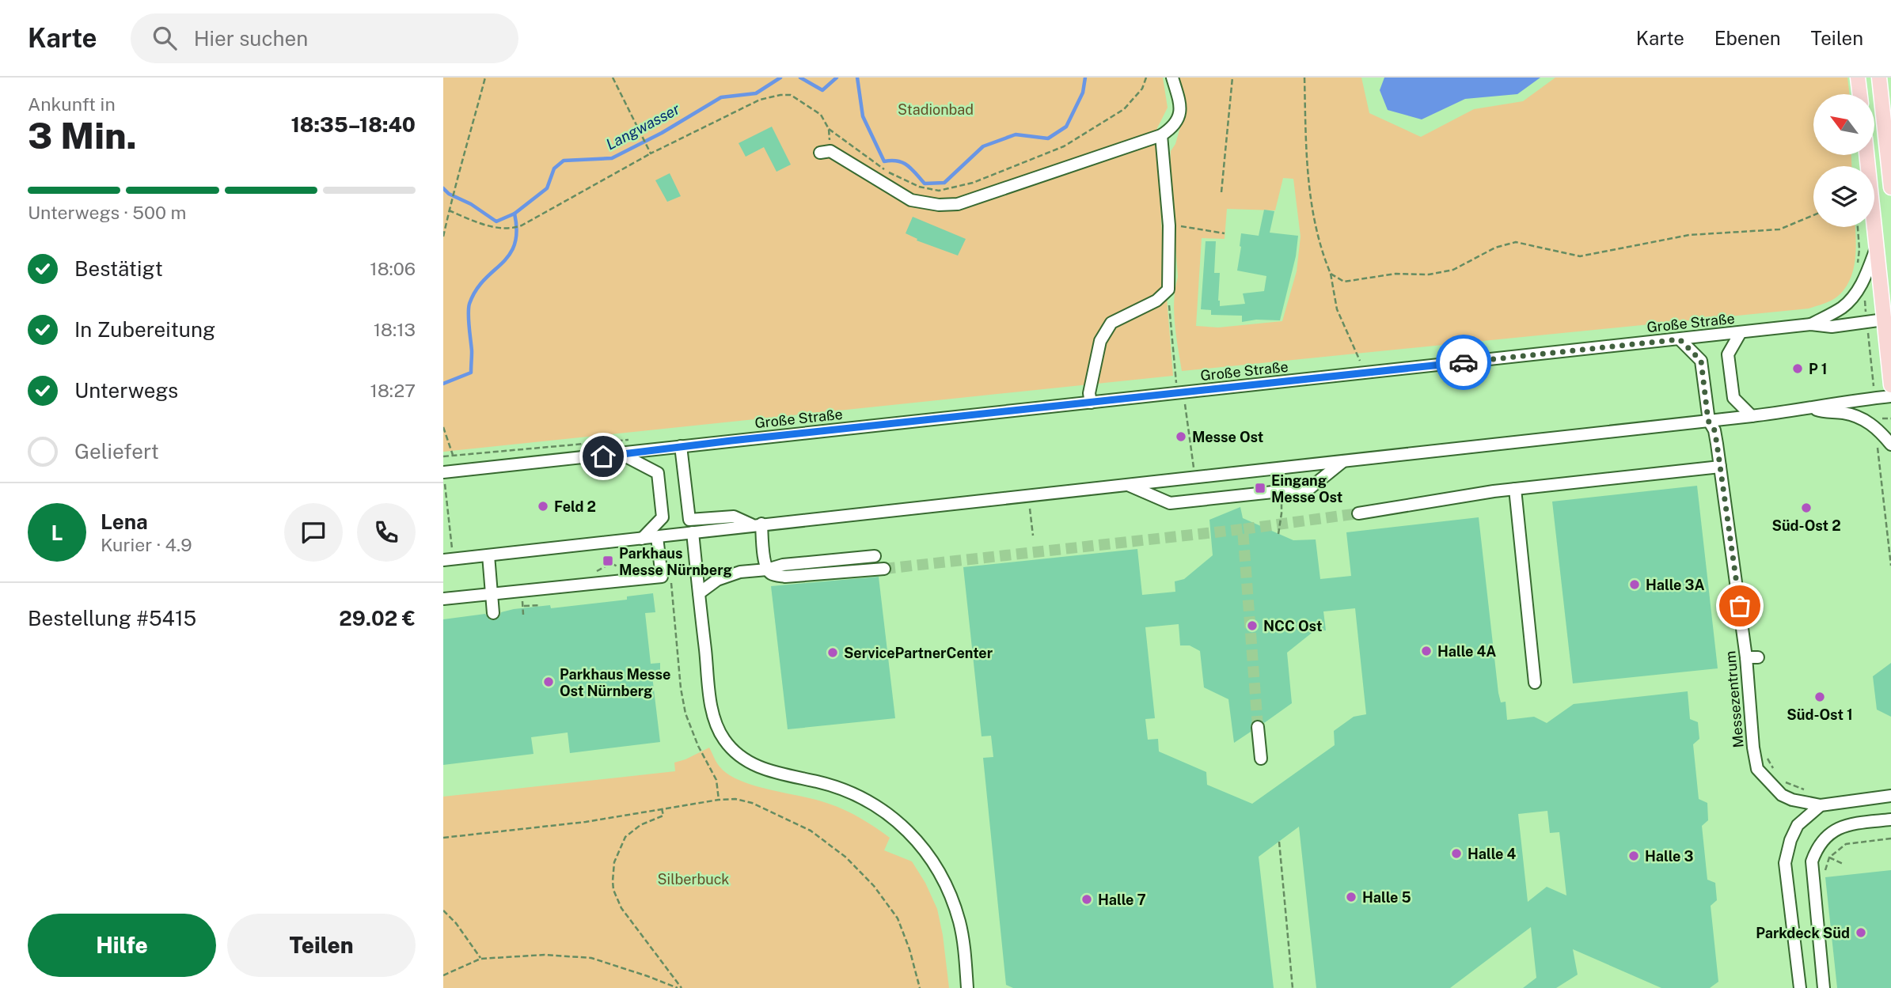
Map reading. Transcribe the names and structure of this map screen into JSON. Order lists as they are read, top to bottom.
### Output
{
  "streets": {
    "lane": ["Große Straße", "Messezentrum"]
  },
  "crossings": [
    ["Große Straße", "Messezentrum"]
  ],
  "water": ["Langwasser"],
  "parks": ["Stadionbad", "Silberbuck"],
  "places": {
    "other": [
      "P 1",
      "Messe Ost",
      "Feld 2",
      "Süd-Ost 2",
      "Halle 3A",
      "NCC Ost",
      "Halle 4A",
      "ServicePartnerCenter",
      "Parkhaus Messe Ost Nürnberg",
      "Süd-Ost 1",
      "Halle 4",
      "Halle 3",
      "Halle 5",
      "Halle 7",
      "Parkdeck Süd"
    ],
    "transit": ["Eingang Messe Ost", "Parkhaus Messe Nürnberg"]
  },
  "north": "top left",
  "page": {
    "header": "Karte",
    "search": "Hier suchen",
    "nav": ["Karte", "Ebenen", "Teilen"],
    "heading": ["3 Min.", "Ankunft in", "18:35–18:40"],
    "panel": [
      "Lena",
      "Kurier · 4.9",
      "Bestellung #5415",
      "29.02 €"
    ],
    "bar": "Unterwegs · 500 m",
    "list": [
      ["Bestätigt", "18:06"],
      ["In Zubereitung", "18:13"],
      ["Unterwegs", "18:27"],
      "Geliefert"
    ],
    "round": "L",
    "buttons": ["Hilfe", "Teilen"]
  }
}
